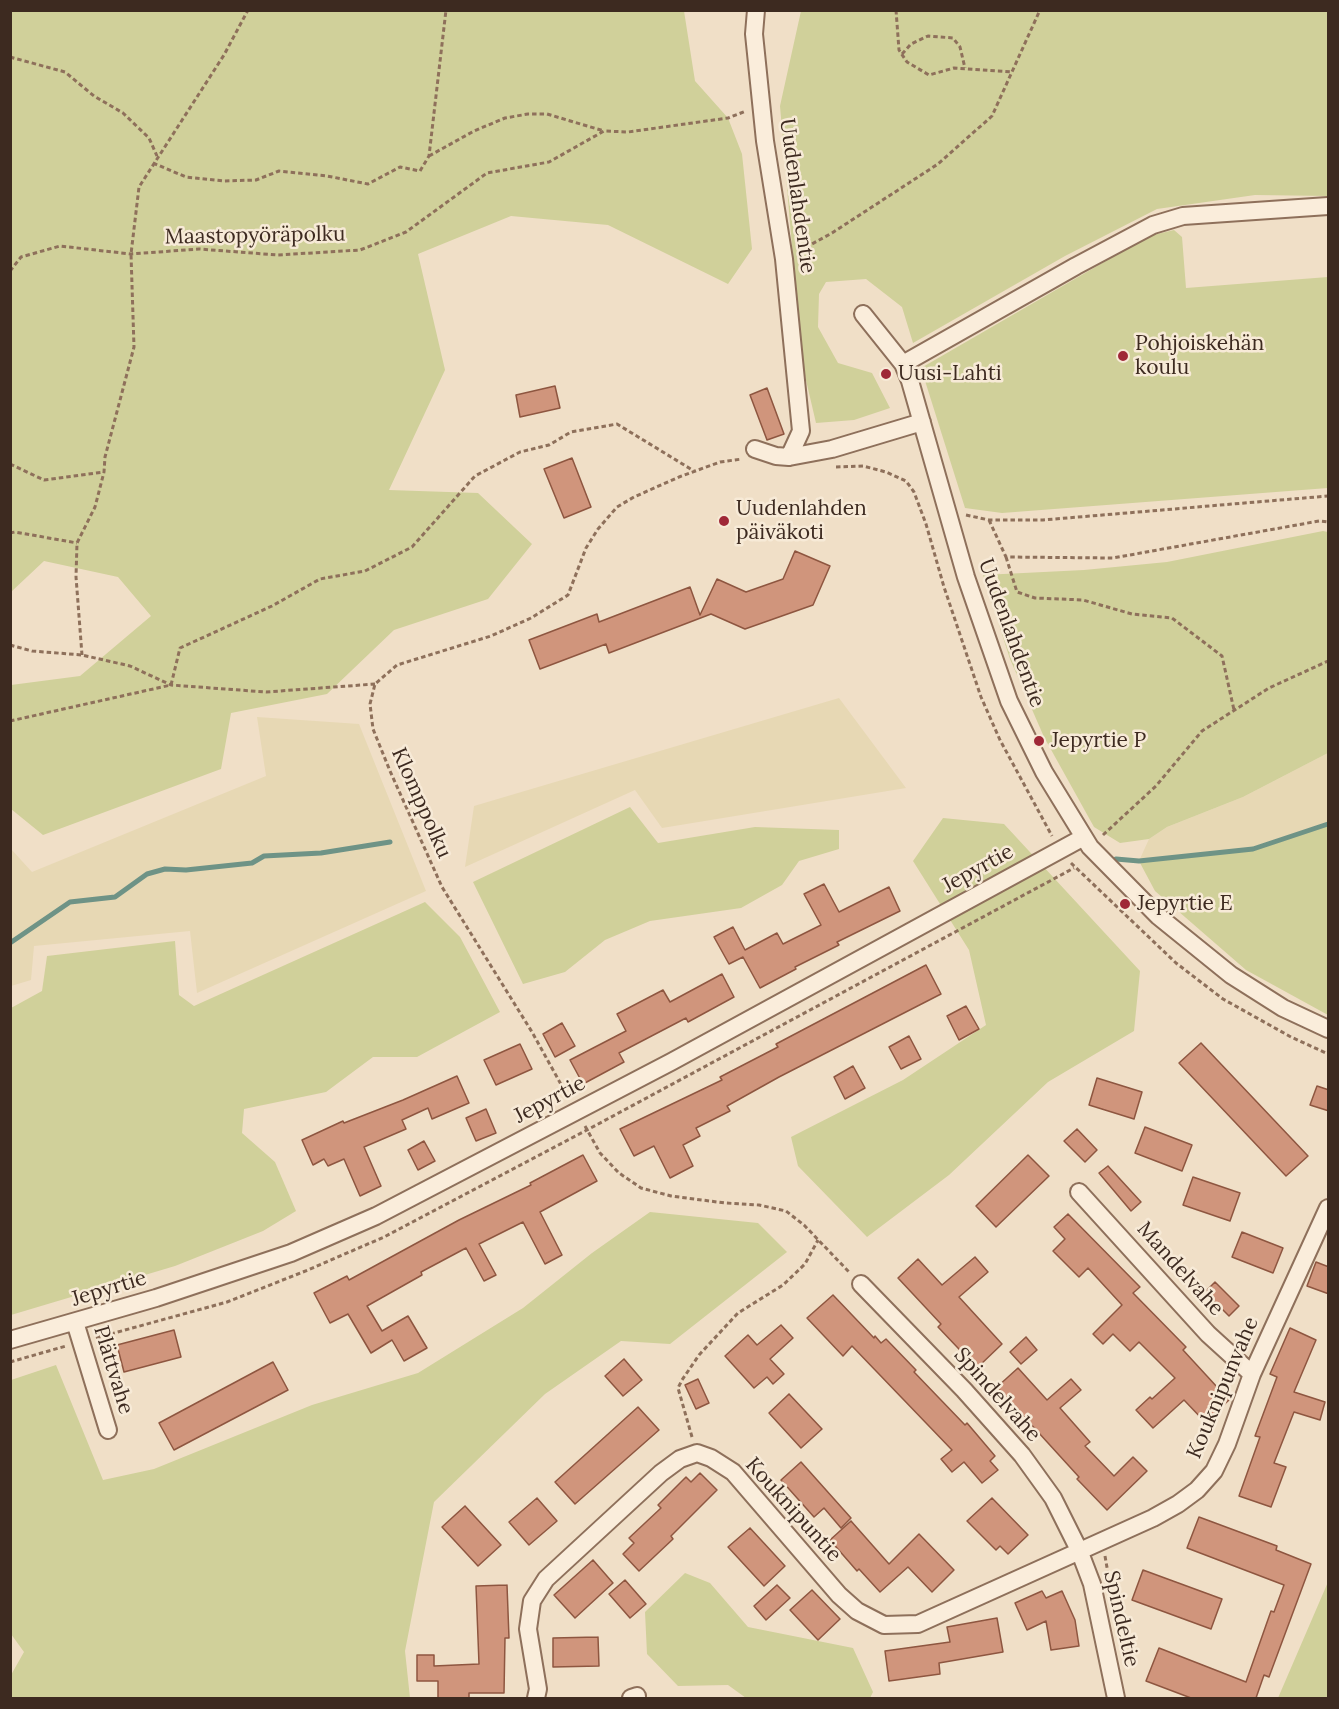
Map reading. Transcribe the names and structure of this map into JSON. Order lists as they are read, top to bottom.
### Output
{
  "streets": {
    "street": [
      "Uudenlahdentie",
      "Jepyrtie",
      "Mandelvahe",
      "Plättvahe",
      "Kouknipunvahe",
      "Spindelvahe",
      "Kouknipuntie",
      "Spindeltie"
    ],
    "path": ["Maastopyöräpolku", "Klomppolku"]
  },
  "crossings": [
    ["Uudenlahdentie", "Maastopyöräpolku"],
    ["Uudenlahdentie", "Jepyrtie"],
    ["Klomppolku", "Jepyrtie"],
    ["Klomppolku", "Spindelvahe"],
    ["Jepyrtie", "Plättvahe"],
    ["Mandelvahe", "Kouknipunvahe"],
    ["Kouknipunvahe", "Spindelvahe"],
    ["Kouknipunvahe", "Kouknipuntie"],
    ["Kouknipunvahe", "Spindeltie"],
    ["Spindelvahe", "Kouknipuntie"],
    ["Spindelvahe", "Spindeltie"],
    ["Kouknipuntie", "Spindeltie"]
  ],
  "places": [
    "Pohjoiskehän koulu",
    "Uusi-Lahti",
    "Uudenlahden päiväkoti",
    "Jepyrtie P",
    "Jepyrtie E"
  ]
}
